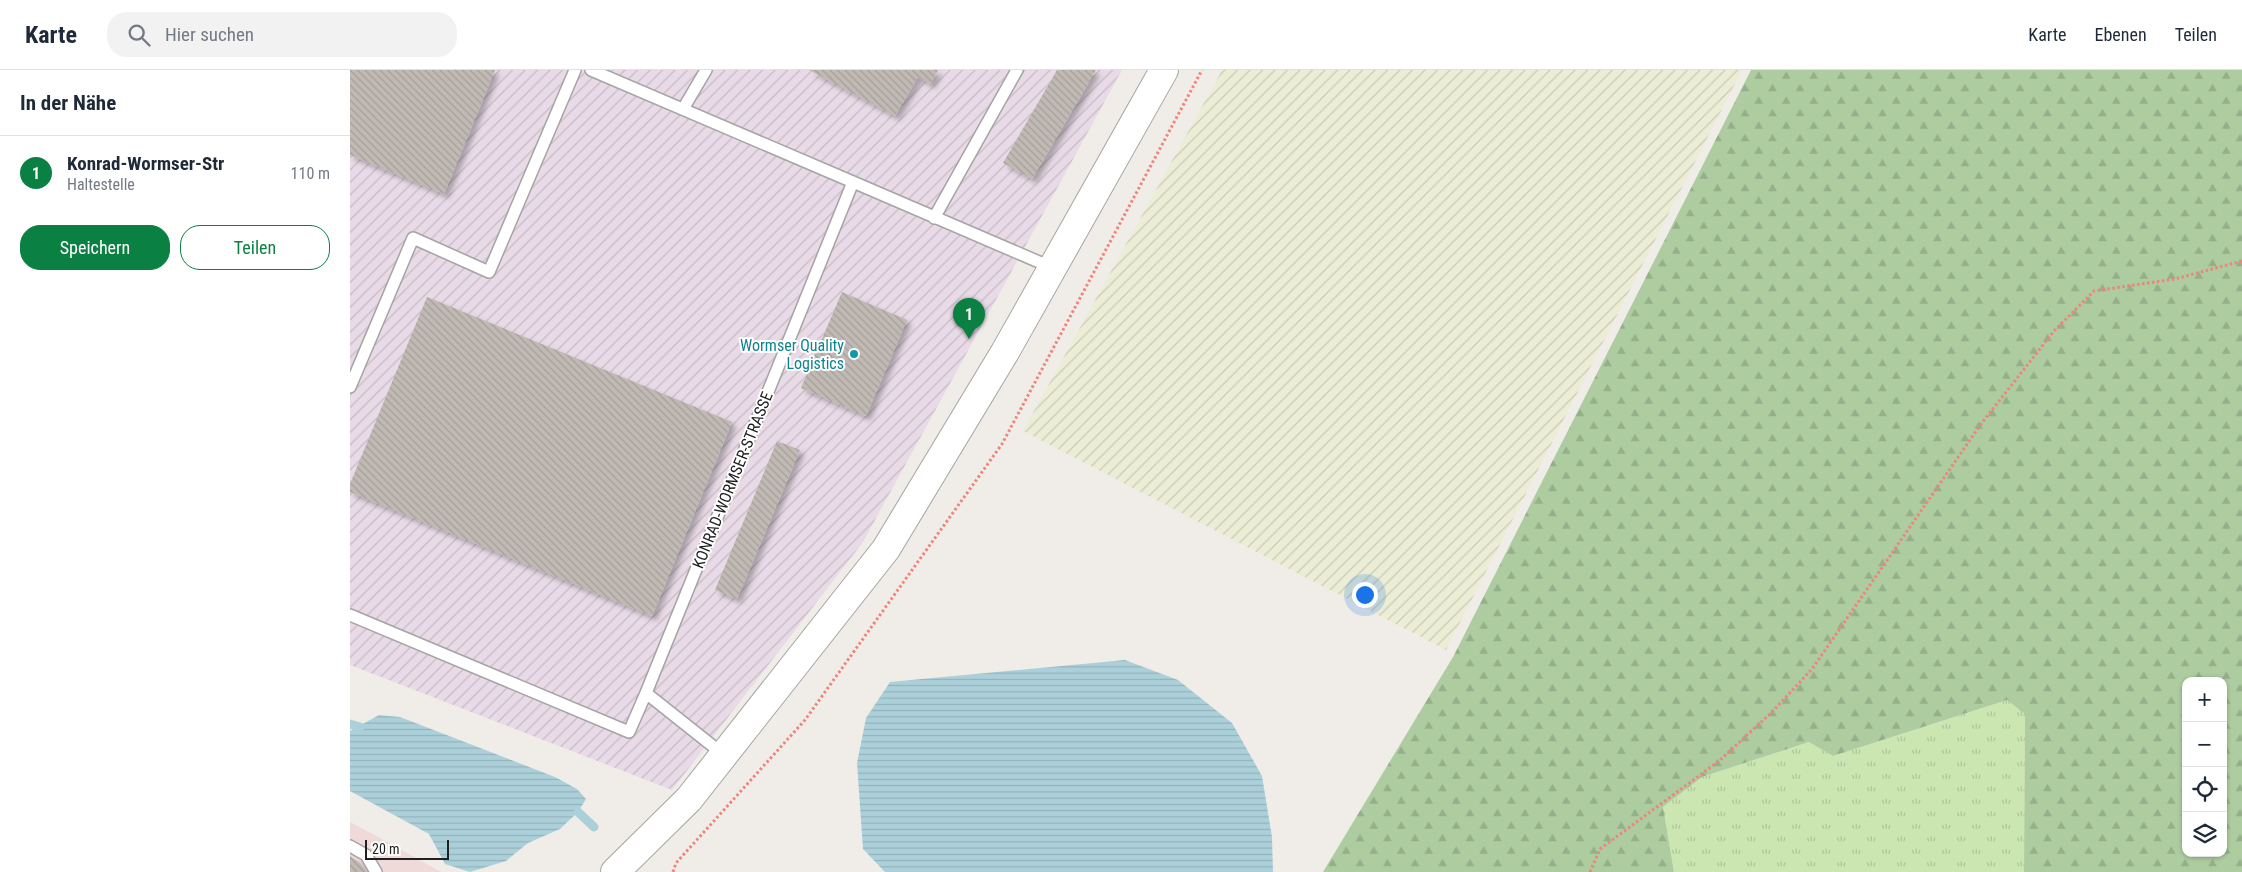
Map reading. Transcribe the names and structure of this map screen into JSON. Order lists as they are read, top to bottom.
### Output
{
  "streets": {
    "lane": ["KONRAD-WORMSER-STRASSE"]
  },
  "places": ["Wormser Quality Logistics"],
  "scale_bar": "20 m",
  "page": {
    "header": "Karte",
    "search": "Hier suchen",
    "nav": ["Karte", "Ebenen", "Teilen"],
    "heading": "In der Nähe",
    "list": [
      {
        "mark": "1",
        "name": "Konrad-Wormser-Str",
        "note": "Haltestelle",
        "value": "110 m"
      }
    ],
    "buttons": ["Speichern", "Teilen"],
    "pins": "1",
    "map_buttons": ["+", "−"],
    "scale": "20 m"
  }
}
